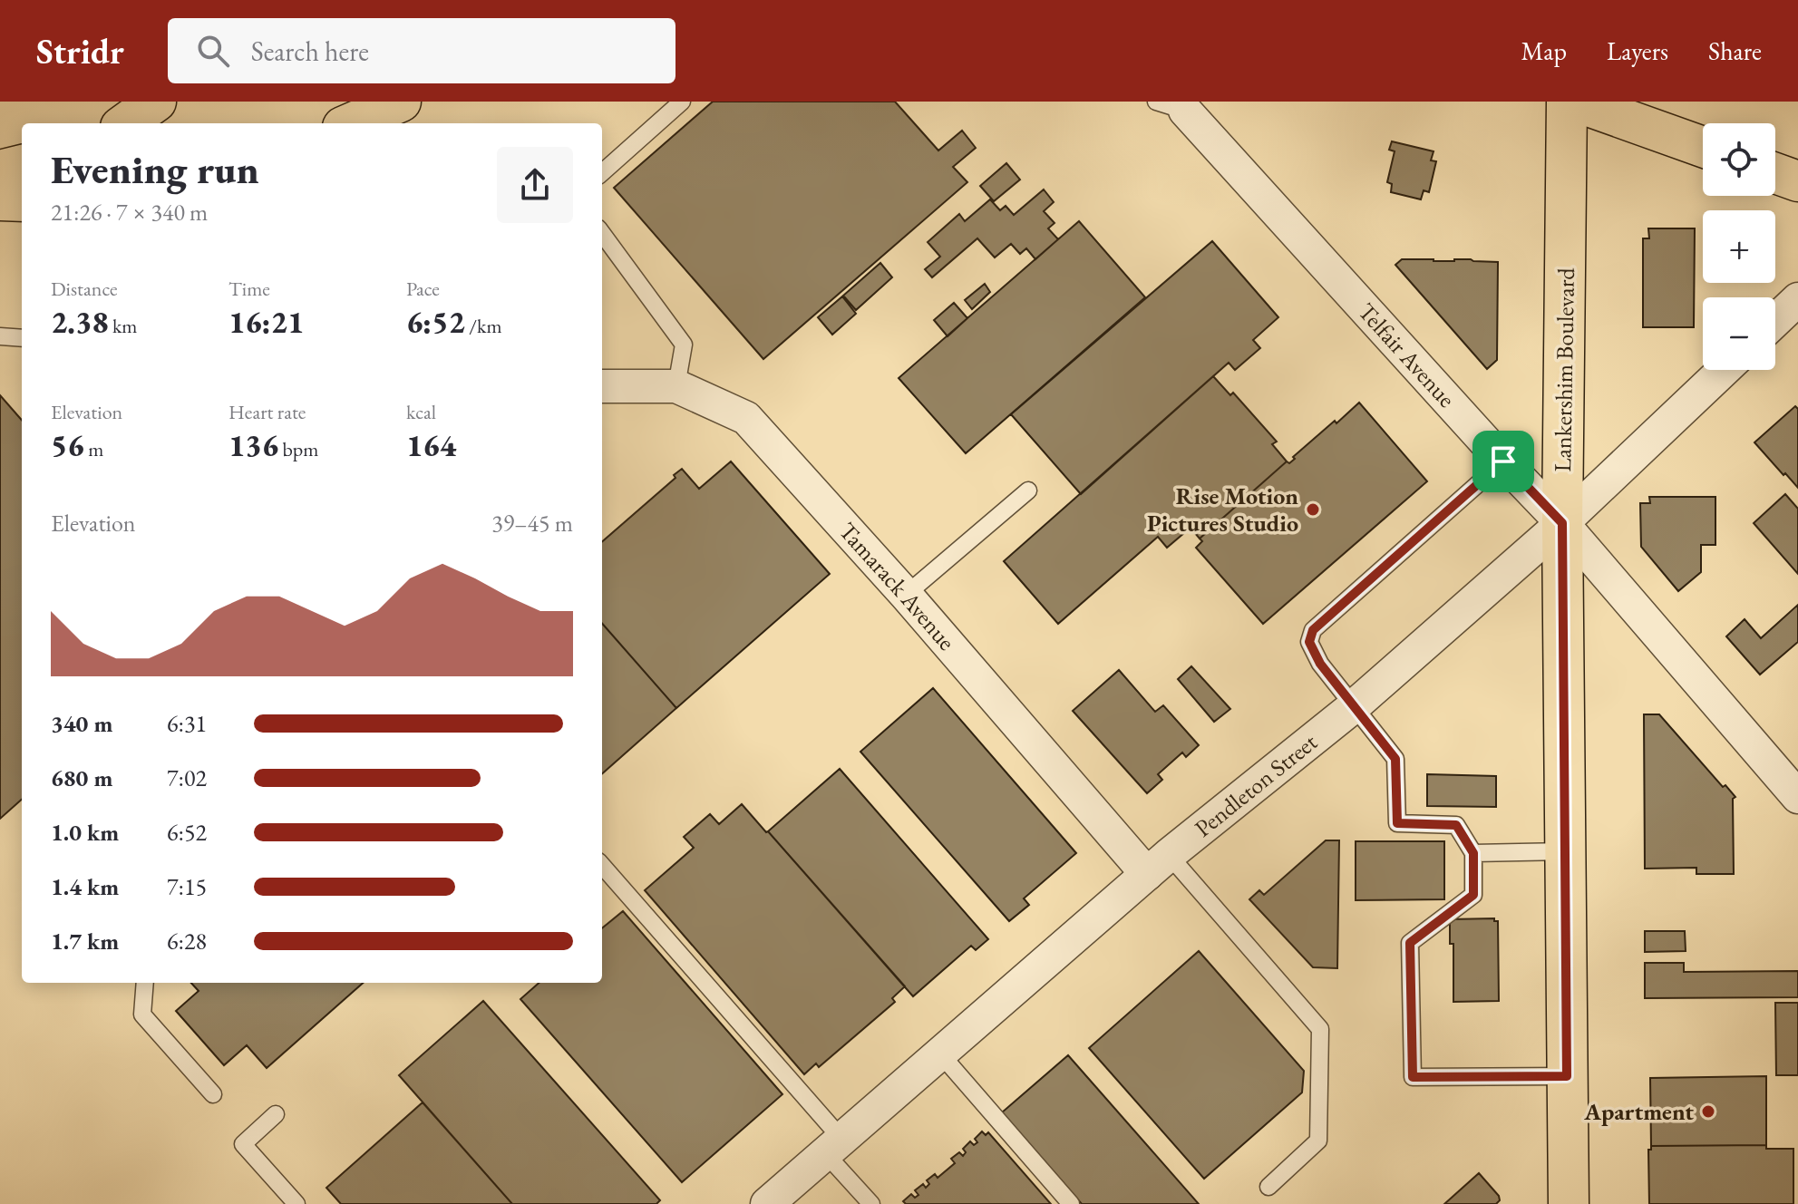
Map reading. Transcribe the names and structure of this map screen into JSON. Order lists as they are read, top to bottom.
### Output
{
  "streets": {
    "main road": ["Lankershim Boulevard"],
    "street": ["Telfair Avenue", "Tamarack Avenue", "Pendleton Street"]
  },
  "crossings": [
    ["Telfair Avenue", "Lankershim Boulevard"],
    ["Telfair Avenue", "Pendleton Street"],
    ["Lankershim Boulevard", "Pendleton Street"],
    ["Tamarack Avenue", "Pendleton Street"]
  ],
  "places": ["Rise Motion Pictures Studio", "Apartment"],
  "page": {
    "header": "Stridr",
    "search": "Search here",
    "nav": ["Map", "Layers", "Share"],
    "map_buttons": ["+", "−"],
    "heading": ["Evening run", "21:26 · 7 × 340 m"],
    "stats": [
      ["Distance", "2.38 km"],
      ["Time", "16:21"],
      ["Pace", "6:52 /km"],
      ["Elevation", "56 m"],
      ["Heart rate", "136 bpm"],
      ["kcal", "164"]
    ],
    "chart": ["Elevation", "39–45 m"],
    "list": [
      {
        "name": "340 m",
        "note": "6:31"
      },
      {
        "name": "680 m",
        "note": "7:02"
      },
      {
        "name": "1.0 km",
        "note": "6:52"
      },
      {
        "name": "1.4 km",
        "note": "7:15"
      },
      {
        "name": "1.7 km",
        "note": "6:28"
      }
    ]
  }
}
